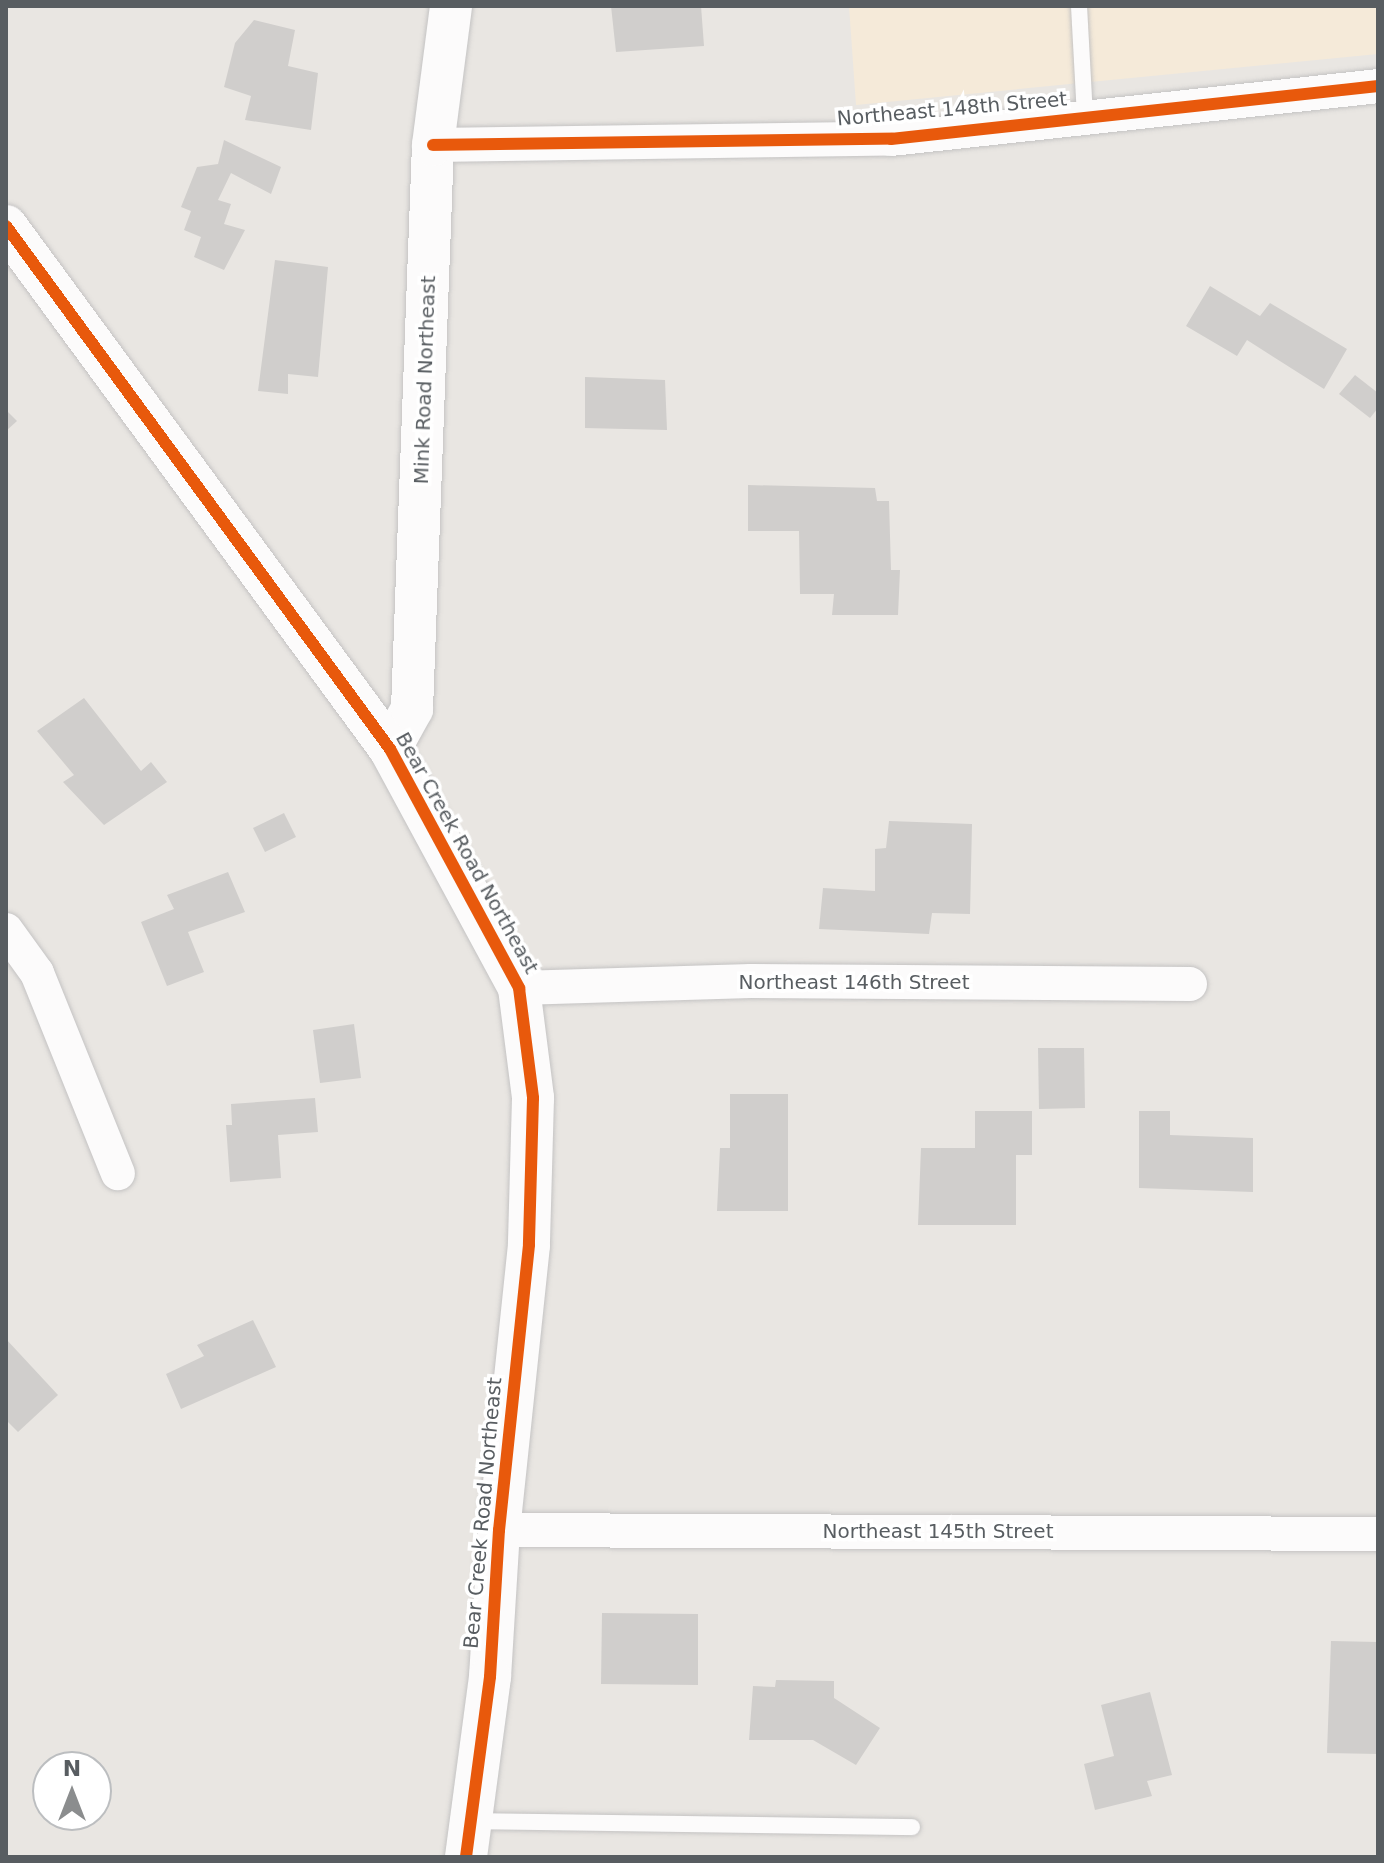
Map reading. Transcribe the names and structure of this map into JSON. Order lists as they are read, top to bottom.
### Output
{
  "streets": {
    "street": [
      "Northeast 148th Street",
      "Mink Road Northeast",
      "Bear Creek Road Northeast",
      "Northeast 146th Street",
      "Northeast 145th Street"
    ]
  },
  "crossings": [
    ["Northeast 148th Street", "Mink Road Northeast"],
    ["Mink Road Northeast", "Bear Creek Road Northeast"],
    ["Bear Creek Road Northeast", "Northeast 146th Street"],
    ["Bear Creek Road Northeast", "Northeast 145th Street"]
  ],
  "north": "top"
}
